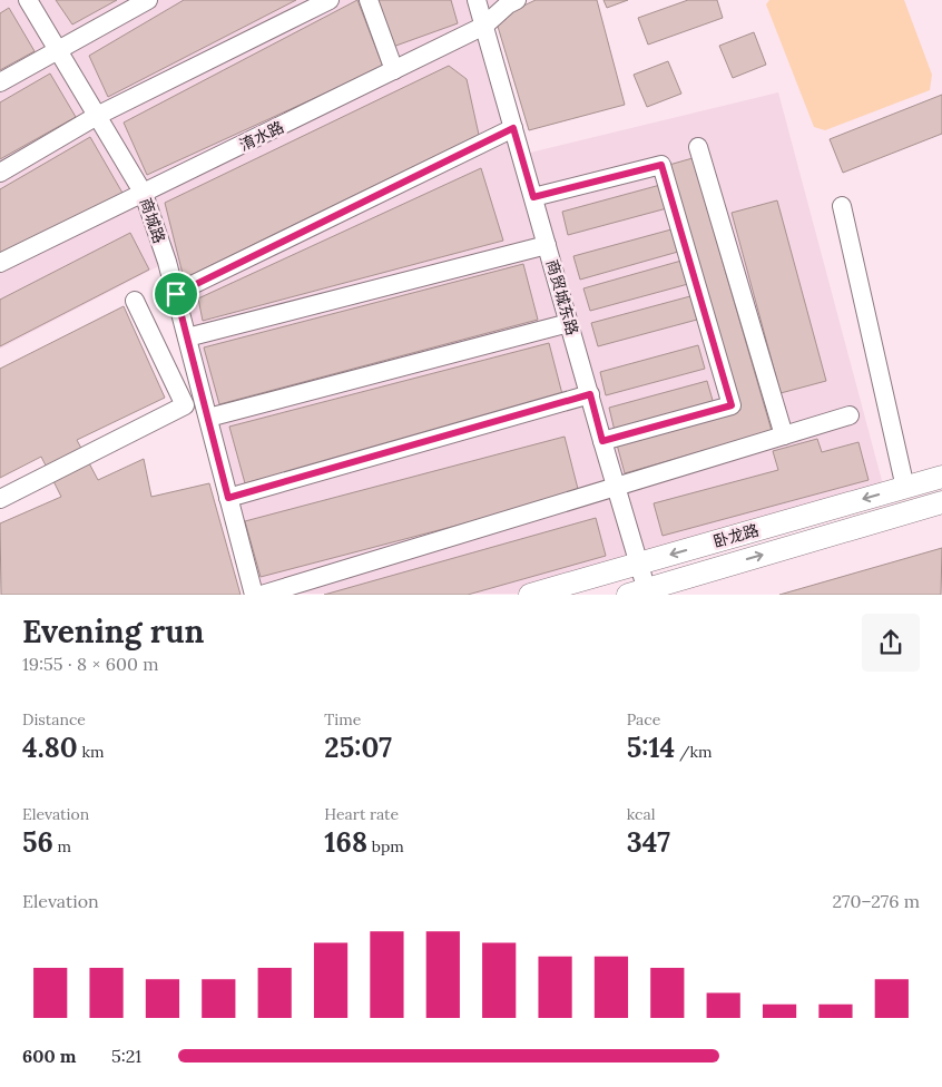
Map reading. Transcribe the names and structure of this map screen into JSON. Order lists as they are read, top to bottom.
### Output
{
  "streets": {
    "main road": ["卧龙路"],
    "street": ["淯水路", "商城路", "商贸城东路"]
  },
  "crossings": [
    ["淯水路", "商城路"],
    ["淯水路", "商贸城东路"],
    ["商贸城东路", "卧龙路"]
  ],
  "page": {
    "heading": ["Evening run", "19:55 · 8 × 600 m"],
    "stats": [
      ["Distance", "4.80 km"],
      ["Time", "25:07"],
      ["Pace", "5:14 /km"],
      ["Elevation", "56 m"],
      ["Heart rate", "168 bpm"],
      ["kcal", "347"]
    ],
    "chart": ["Elevation", "270–276 m"],
    "list": [
      {
        "name": "600 m",
        "note": "5:21"
      }
    ]
  }
}
